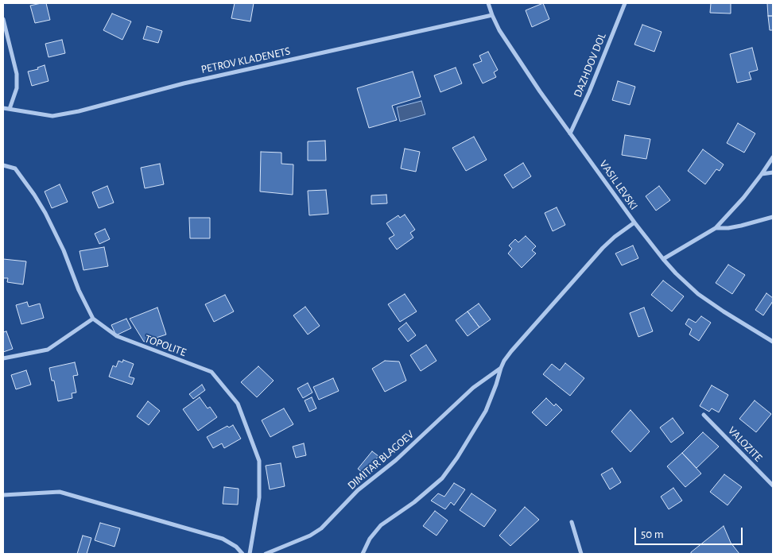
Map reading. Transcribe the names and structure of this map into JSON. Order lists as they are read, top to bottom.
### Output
{
  "streets": {
    "street": [
      "PETROV KLADENETS",
      "DAZHDOV DOL",
      "VASIL LEVSKI",
      "TOPOLITE",
      "VALOZITE",
      "DIMITAR BLAGOEV"
    ]
  },
  "crossings": [
    ["PETROV KLADENETS", "VASIL LEVSKI"],
    ["DAZHDOV DOL", "VASIL LEVSKI"],
    ["VASIL LEVSKI", "DIMITAR BLAGOEV"]
  ],
  "scale_bar": "50 m"
}
